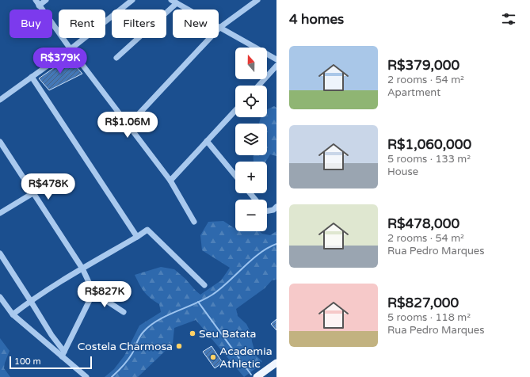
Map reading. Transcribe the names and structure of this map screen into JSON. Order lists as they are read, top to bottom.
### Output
{
  "places": ["Seu Batata", "Costela Charmosa", "Academia Athletic"],
  "scale_bar": "100 m",
  "north": "top",
  "page": {
    "heading": "4 homes",
    "chip": [
      "Buy",
      "Rent",
      "Filters",
      "New"
    ],
    "list": [
      {
        "name": "R$379,000",
        "note": "2 rooms · 54 m² · Apartment"
      },
      {
        "name": "R$1,060,000",
        "note": "5 rooms · 133 m² · House"
      },
      {
        "name": "R$478,000",
        "note": "2 rooms · 54 m² · Rua Pedro Marques"
      },
      {
        "name": "R$827,000",
        "note": "5 rooms · 118 m² · Rua Pedro Marques"
      }
    ],
    "map_buttons": ["+", "−"],
    "price": [
      "R$379K",
      "R$1.06M",
      "R$478K",
      "R$827K"
    ],
    "scale": "100 m"
  }
}
